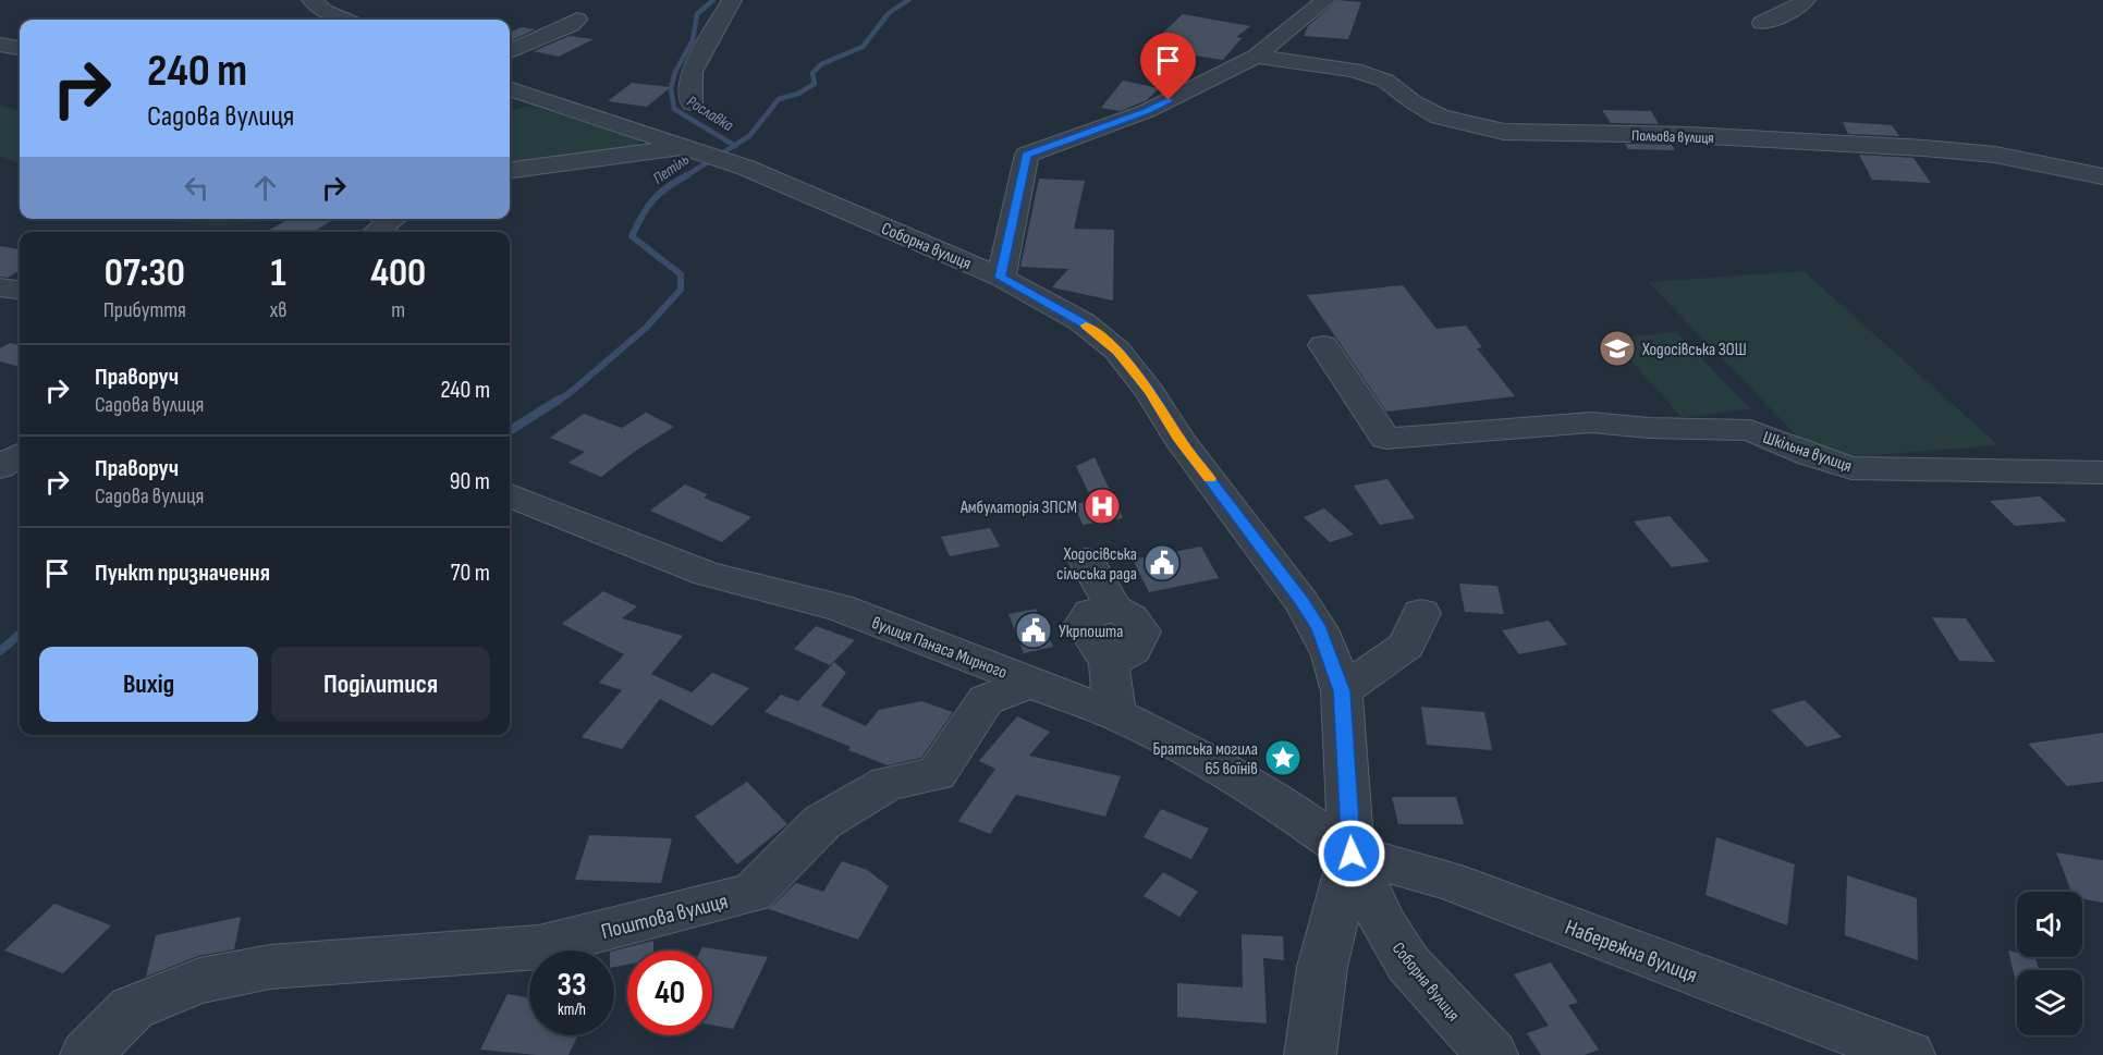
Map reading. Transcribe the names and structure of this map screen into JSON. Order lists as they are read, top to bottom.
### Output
{
  "streets": {
    "street": [
      "Польова вулиця",
      "Соборна вулиця",
      "Шкільна вулиця",
      "вулиця Панаса Мирного",
      "Поштова вулиця",
      "Набережна вулиця"
    ]
  },
  "crossings": [
    ["Соборна вулиця", "вулиця Панаса Мирного"],
    ["Соборна вулиця", "Набережна вулиця"],
    ["вулиця Панаса Мирного", "Поштова вулиця"],
    ["вулиця Панаса Мирного", "Набережна вулиця"]
  ],
  "water": ["Рославка", "Петіль"],
  "places": {
    "school or university": ["Ходосівська ЗОШ"],
    "hospital": ["Амбулаторія ЗПСМ"],
    "public building": ["Ходосівська сільська рада", "Укрпошта"],
    "place": ["Братська могила 65 воїнів"]
  },
  "page": {
    "turn": ["240 m", "Садова вулиця"],
    "eta": [
      "07:30",
      "Прибуття",
      "1",
      "хв",
      "400",
      "m"
    ],
    "list": [
      {
        "name": "Праворуч",
        "note": "Садова вулиця",
        "value": "240 m"
      },
      {
        "name": "Праворуч",
        "note": "Садова вулиця",
        "value": "90 m"
      },
      {
        "name": "Пункт призначення",
        "value": "70 m"
      }
    ],
    "buttons": ["Вихід", "Поділитися"],
    "speed": "33 km/h",
    "limit": "40"
  }
}
